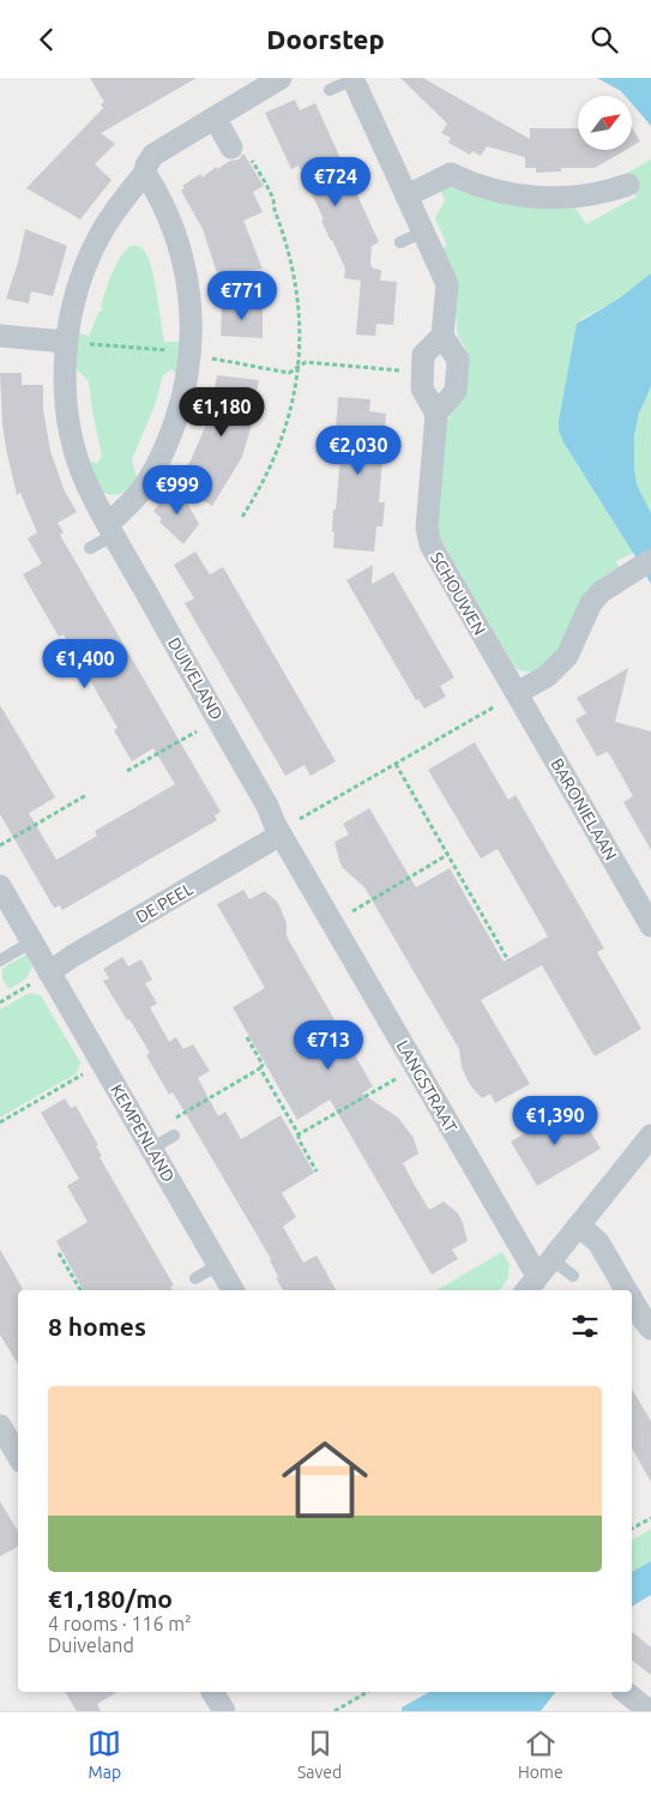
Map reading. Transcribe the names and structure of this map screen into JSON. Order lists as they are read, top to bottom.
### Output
{
  "streets": {
    "street": [
      "SCHOUWEN",
      "DUIVELAND",
      "BARONIELAAN",
      "DE PEEL",
      "LANGSTRAAT",
      "KEMPENLAND"
    ]
  },
  "crossings": [
    ["SCHOUWEN", "BARONIELAAN"],
    ["DUIVELAND", "DE PEEL"],
    ["DUIVELAND", "LANGSTRAAT"],
    ["DE PEEL", "LANGSTRAAT"],
    ["DE PEEL", "KEMPENLAND"]
  ],
  "north": "top right",
  "page": {
    "header": "Doorstep",
    "price": [
      "€724",
      "€771",
      "€1,180",
      "€2,030",
      "€999",
      "€1,400",
      "€713",
      "€1,390"
    ],
    "heading": "8 homes",
    "list": [
      {
        "name": "€1,180/mo",
        "note": "4 rooms · 116 m² · Duiveland"
      }
    ],
    "tabs": ["Map", "Saved", "Home"]
  }
}
